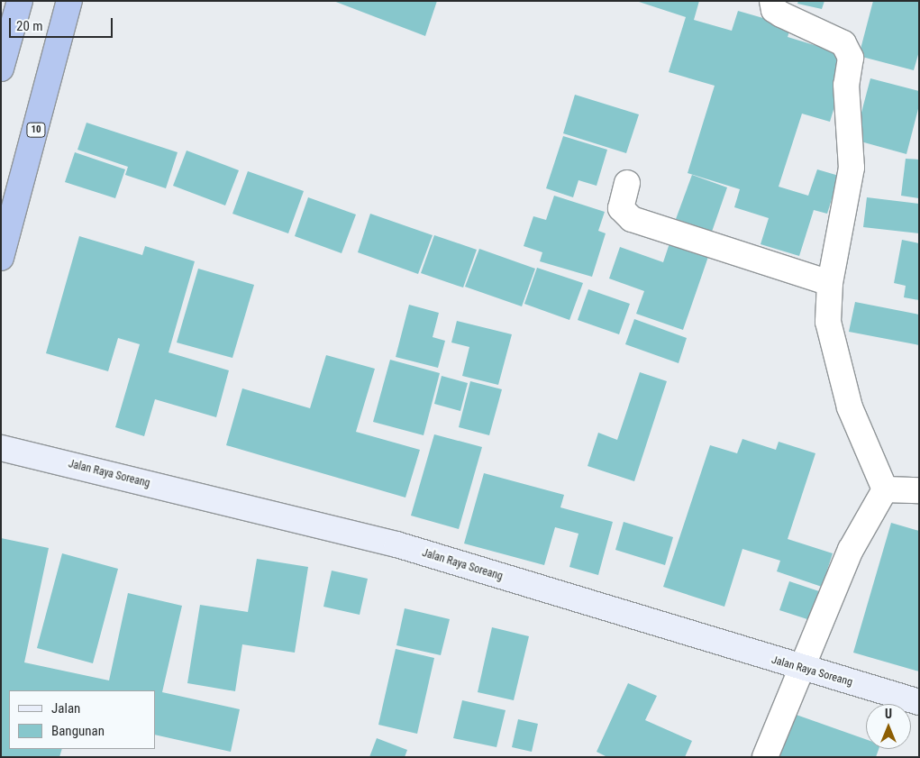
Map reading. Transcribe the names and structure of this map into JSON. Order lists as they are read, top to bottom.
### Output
{
  "streets": {
    "highway": ["10"],
    "main road": ["Jalan Raya Soreang"]
  },
  "legend": ["Jalan", "Bangunan"],
  "scale_bar": "20 m",
  "north": "top"
}
